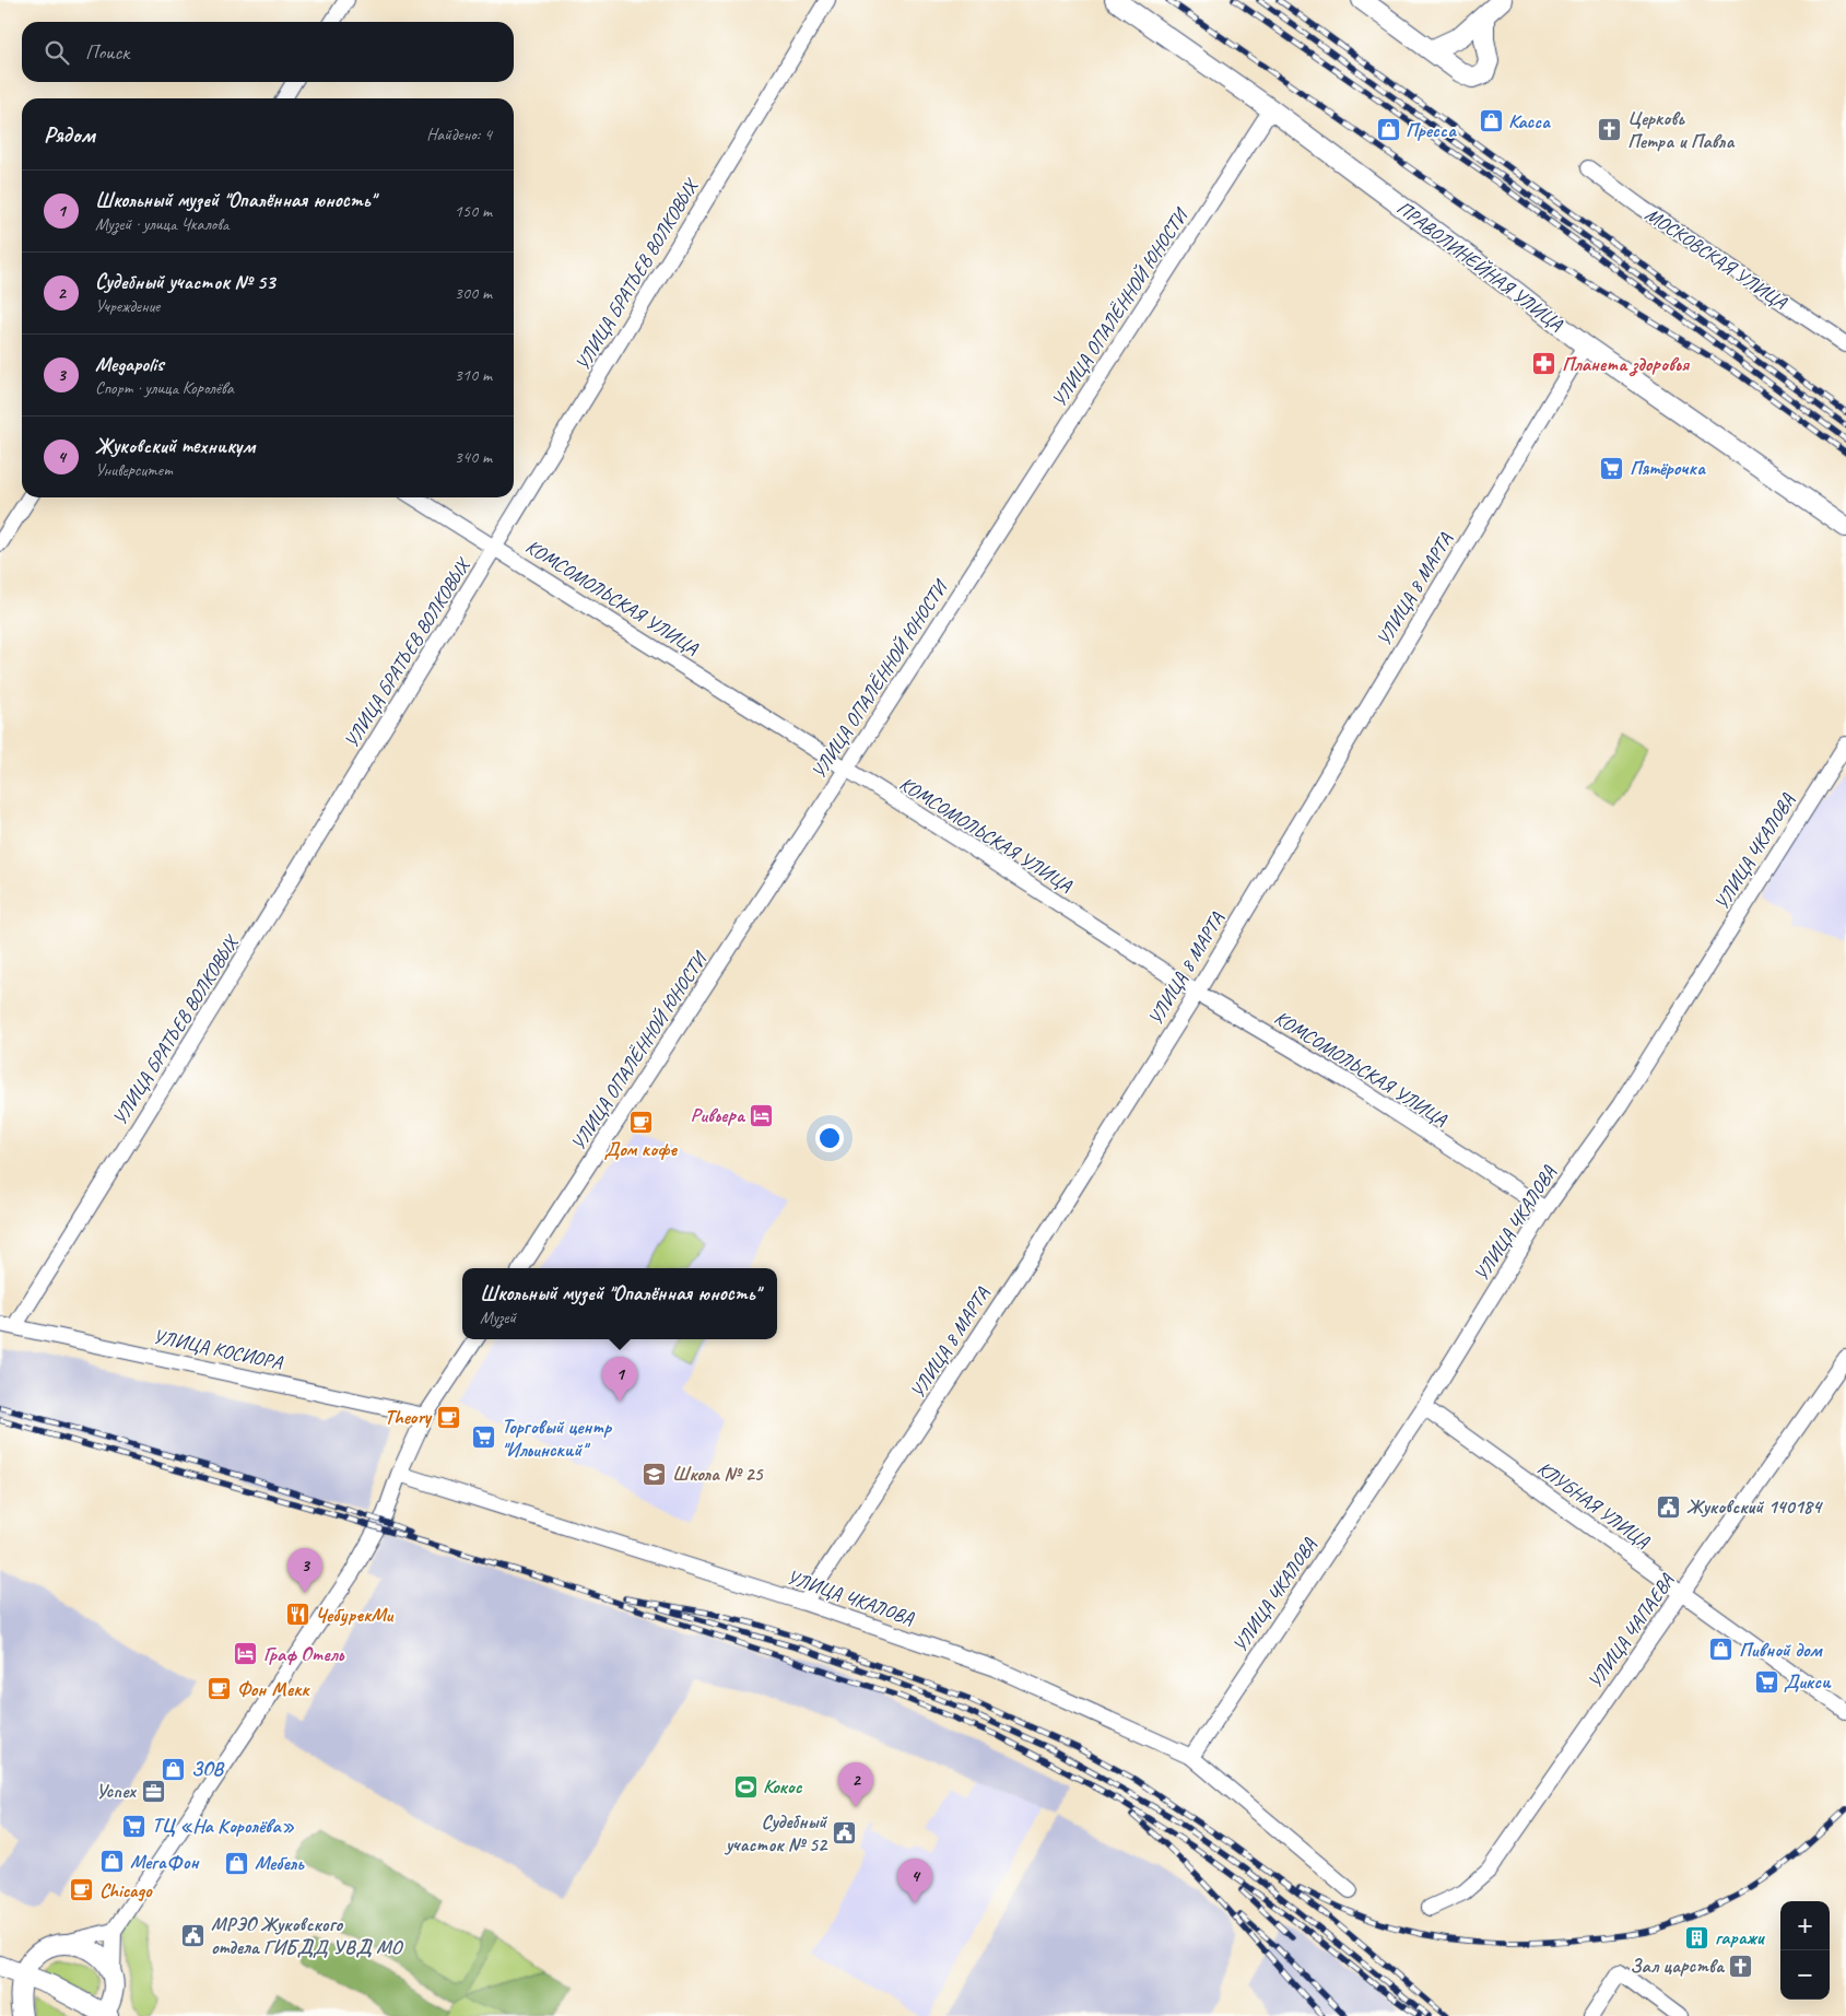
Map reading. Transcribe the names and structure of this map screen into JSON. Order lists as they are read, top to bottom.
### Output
{
  "streets": {
    "main road": ["ПРАВОЛИНЕЙНАЯ УЛИЦА"],
    "street": [
      "МОСКОВСКАЯ УЛИЦА",
      "УЛИЦА БРАТЬЕВ ВОЛКОВЫХ",
      "УЛИЦА ОПАЛЁННОЙ ЮНОСТИ",
      "УЛИЦА 8 МАРТА",
      "КОМСОМОЛЬСКАЯ УЛИЦА",
      "УЛИЦА ЧКАЛОВА",
      "УЛИЦА КОСИОРА",
      "КЛУБНАЯ УЛИЦА",
      "УЛИЦА ЧАПАЕВА"
    ]
  },
  "crossings": [
    ["ПРАВОЛИНЕЙНАЯ УЛИЦА", "УЛИЦА ОПАЛЁННОЙ ЮНОСТИ"],
    ["ПРАВОЛИНЕЙНАЯ УЛИЦА", "УЛИЦА 8 МАРТА"],
    ["УЛИЦА БРАТЬЕВ ВОЛКОВЫХ", "КОМСОМОЛЬСКАЯ УЛИЦА"],
    ["УЛИЦА БРАТЬЕВ ВОЛКОВЫХ", "УЛИЦА КОСИОРА"],
    ["УЛИЦА ОПАЛЁННОЙ ЮНОСТИ", "КОМСОМОЛЬСКАЯ УЛИЦА"],
    ["УЛИЦА 8 МАРТА", "КОМСОМОЛЬСКАЯ УЛИЦА"],
    ["УЛИЦА 8 МАРТА", "УЛИЦА ЧКАЛОВА"],
    ["КОМСОМОЛЬСКАЯ УЛИЦА", "УЛИЦА ЧКАЛОВА"],
    ["УЛИЦА ЧКАЛОВА", "КЛУБНАЯ УЛИЦА"],
    ["КЛУБНАЯ УЛИЦА", "УЛИЦА ЧАПАЕВА"]
  ],
  "places": {
    "shop": [
      "Касса",
      "Пресса",
      "Пивной дом",
      "ЗОВ",
      "МегаФон",
      "Мебель"
    ],
    "church": ["Церковь Петра и Павла", "Зал царства"],
    "pharmacy": ["Планета здоровья"],
    "supermarket": [
      "Пятёрочка",
      "Торговый центр \"Ильинский\"",
      "Дикси",
      "ТЦ «На Королёва»"
    ],
    "hotel": ["Ривьера", "Граф Отель"],
    "cafe": [
      "Дом кофе",
      "Theory",
      "Фон Мекк",
      "Chicago"
    ],
    "school or university": ["Школа № 25"],
    "public building": ["Жуковский 140184", "Судебный участок № 52", "МРЭО Жуковского отдела ГИБДД УВД МО"],
    "restaurant": ["ЧебурекМи"],
    "sports": ["Кокос"],
    "office": ["Успех"],
    "building": ["гаражи"]
  },
  "page": {
    "search": "Поиск",
    "heading": ["Рядом", "Найдено: 4"],
    "list": [
      {
        "mark": "1",
        "name": "Школьный музей \"Опалённая юность\"",
        "note": "Музей · улица Чкалова",
        "value": "150 m"
      },
      {
        "mark": "2",
        "name": "Судебный участок № 53",
        "note": "Учреждение",
        "value": "300 m"
      },
      {
        "mark": "3",
        "name": "Megapolis",
        "note": "Спорт · улица Королёва",
        "value": "310 m"
      },
      {
        "mark": "4",
        "name": "Жуковский техникум",
        "note": "Университет",
        "value": "340 m"
      }
    ],
    "popup": ["Школьный музей \"Опалённая юность\"", "Музей"],
    "pins": [
      "1",
      "3",
      "2",
      "4"
    ],
    "map_buttons": ["+", "−"]
  }
}
